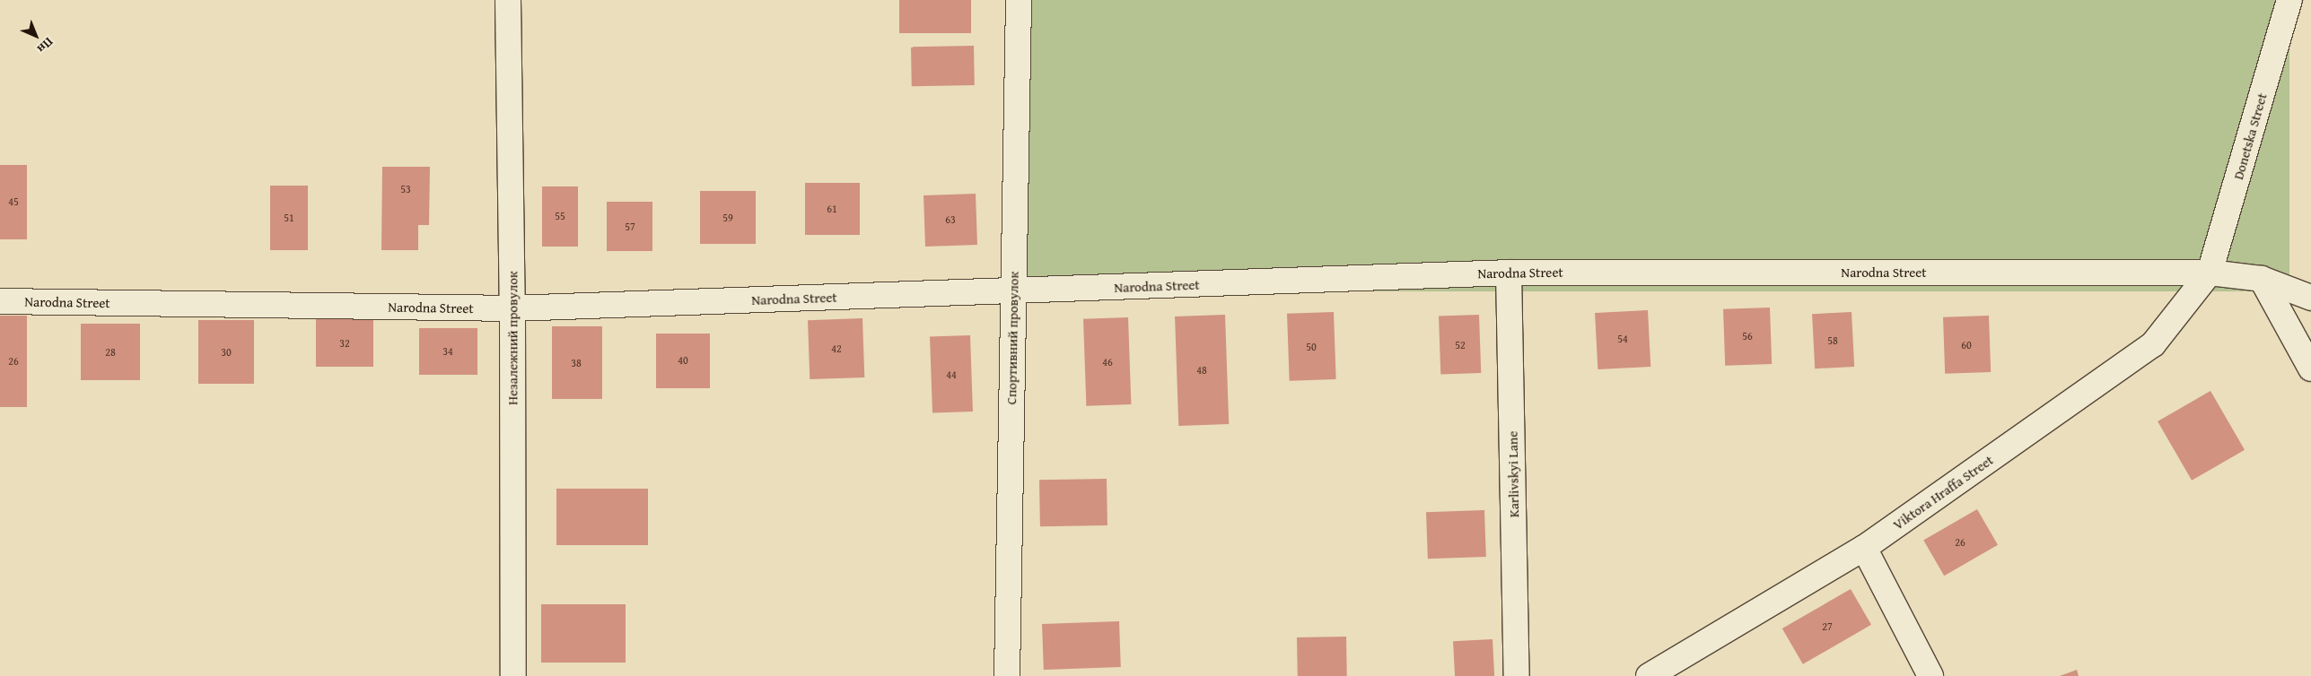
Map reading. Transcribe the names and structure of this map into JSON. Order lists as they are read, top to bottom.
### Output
{
  "streets": {
    "street": [
      "Donetska Street",
      "Narodna Street",
      "Незалежний провулок",
      "Спортивний провулок",
      "Karlіvskyi Lane",
      "Viktora Hraffa Street"
    ]
  },
  "crossings": [
    ["Donetska Street", "Narodna Street"],
    ["Donetska Street", "Viktora Hraffa Street"],
    ["Narodna Street", "Незалежний провулок"],
    ["Narodna Street", "Спортивний провулок"],
    ["Narodna Street", "Karlіvskyi Lane"],
    ["Narodna Street", "Viktora Hraffa Street"]
  ],
  "house_numbers": [
    "53",
    "45",
    "61",
    "55",
    "51",
    "59",
    "63",
    "57",
    "56",
    "54",
    "58",
    "32",
    "52",
    "60",
    "50",
    "42",
    "34",
    "28",
    "30",
    "40",
    "26",
    "46",
    "38",
    "48",
    "44",
    "26",
    "27"
  ],
  "north": "bottom right"
}
